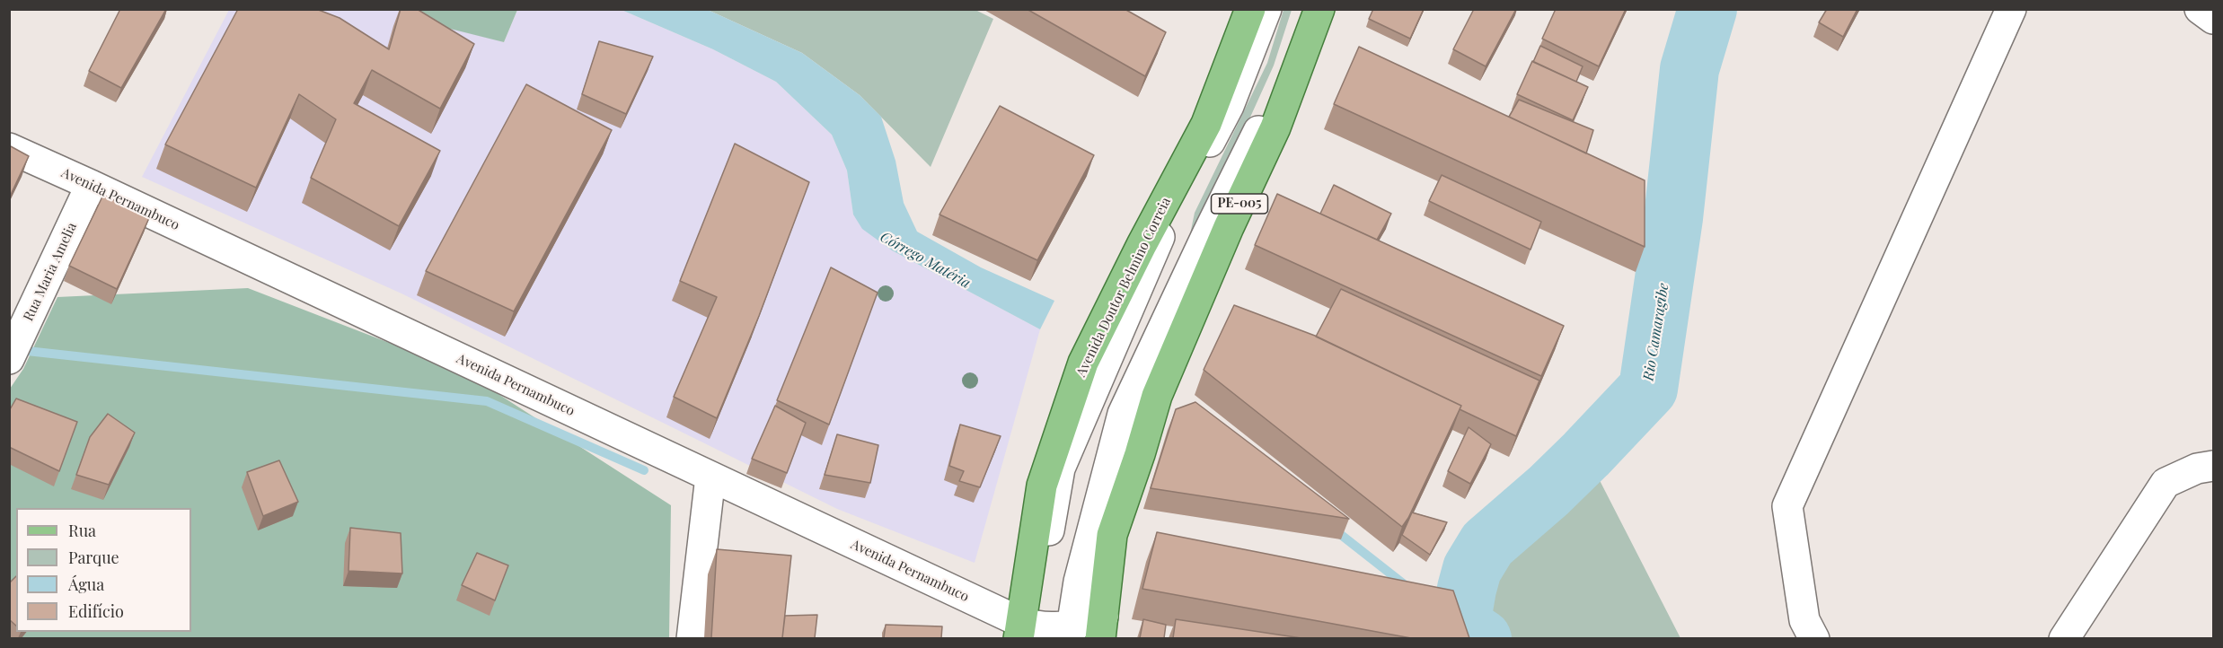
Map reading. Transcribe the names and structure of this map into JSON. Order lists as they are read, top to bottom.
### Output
{
  "streets": {
    "main road": ["PE-005", "Avenida Doutor Belmino Correia"],
    "street": ["Avenida Pernambuco", "Rua Maria Amelia"]
  },
  "crossings": [
    ["Avenida Pernambuco", "PE-005"],
    ["Avenida Pernambuco", "Rua Maria Amelia"],
    ["Avenida Pernambuco", "Avenida Doutor Belmino Correia"]
  ],
  "water": ["Córrego Matéria", "Rio Camaragibe"],
  "legend": [
    "Rua",
    "Parque",
    "Água",
    "Edifício"
  ]
}
